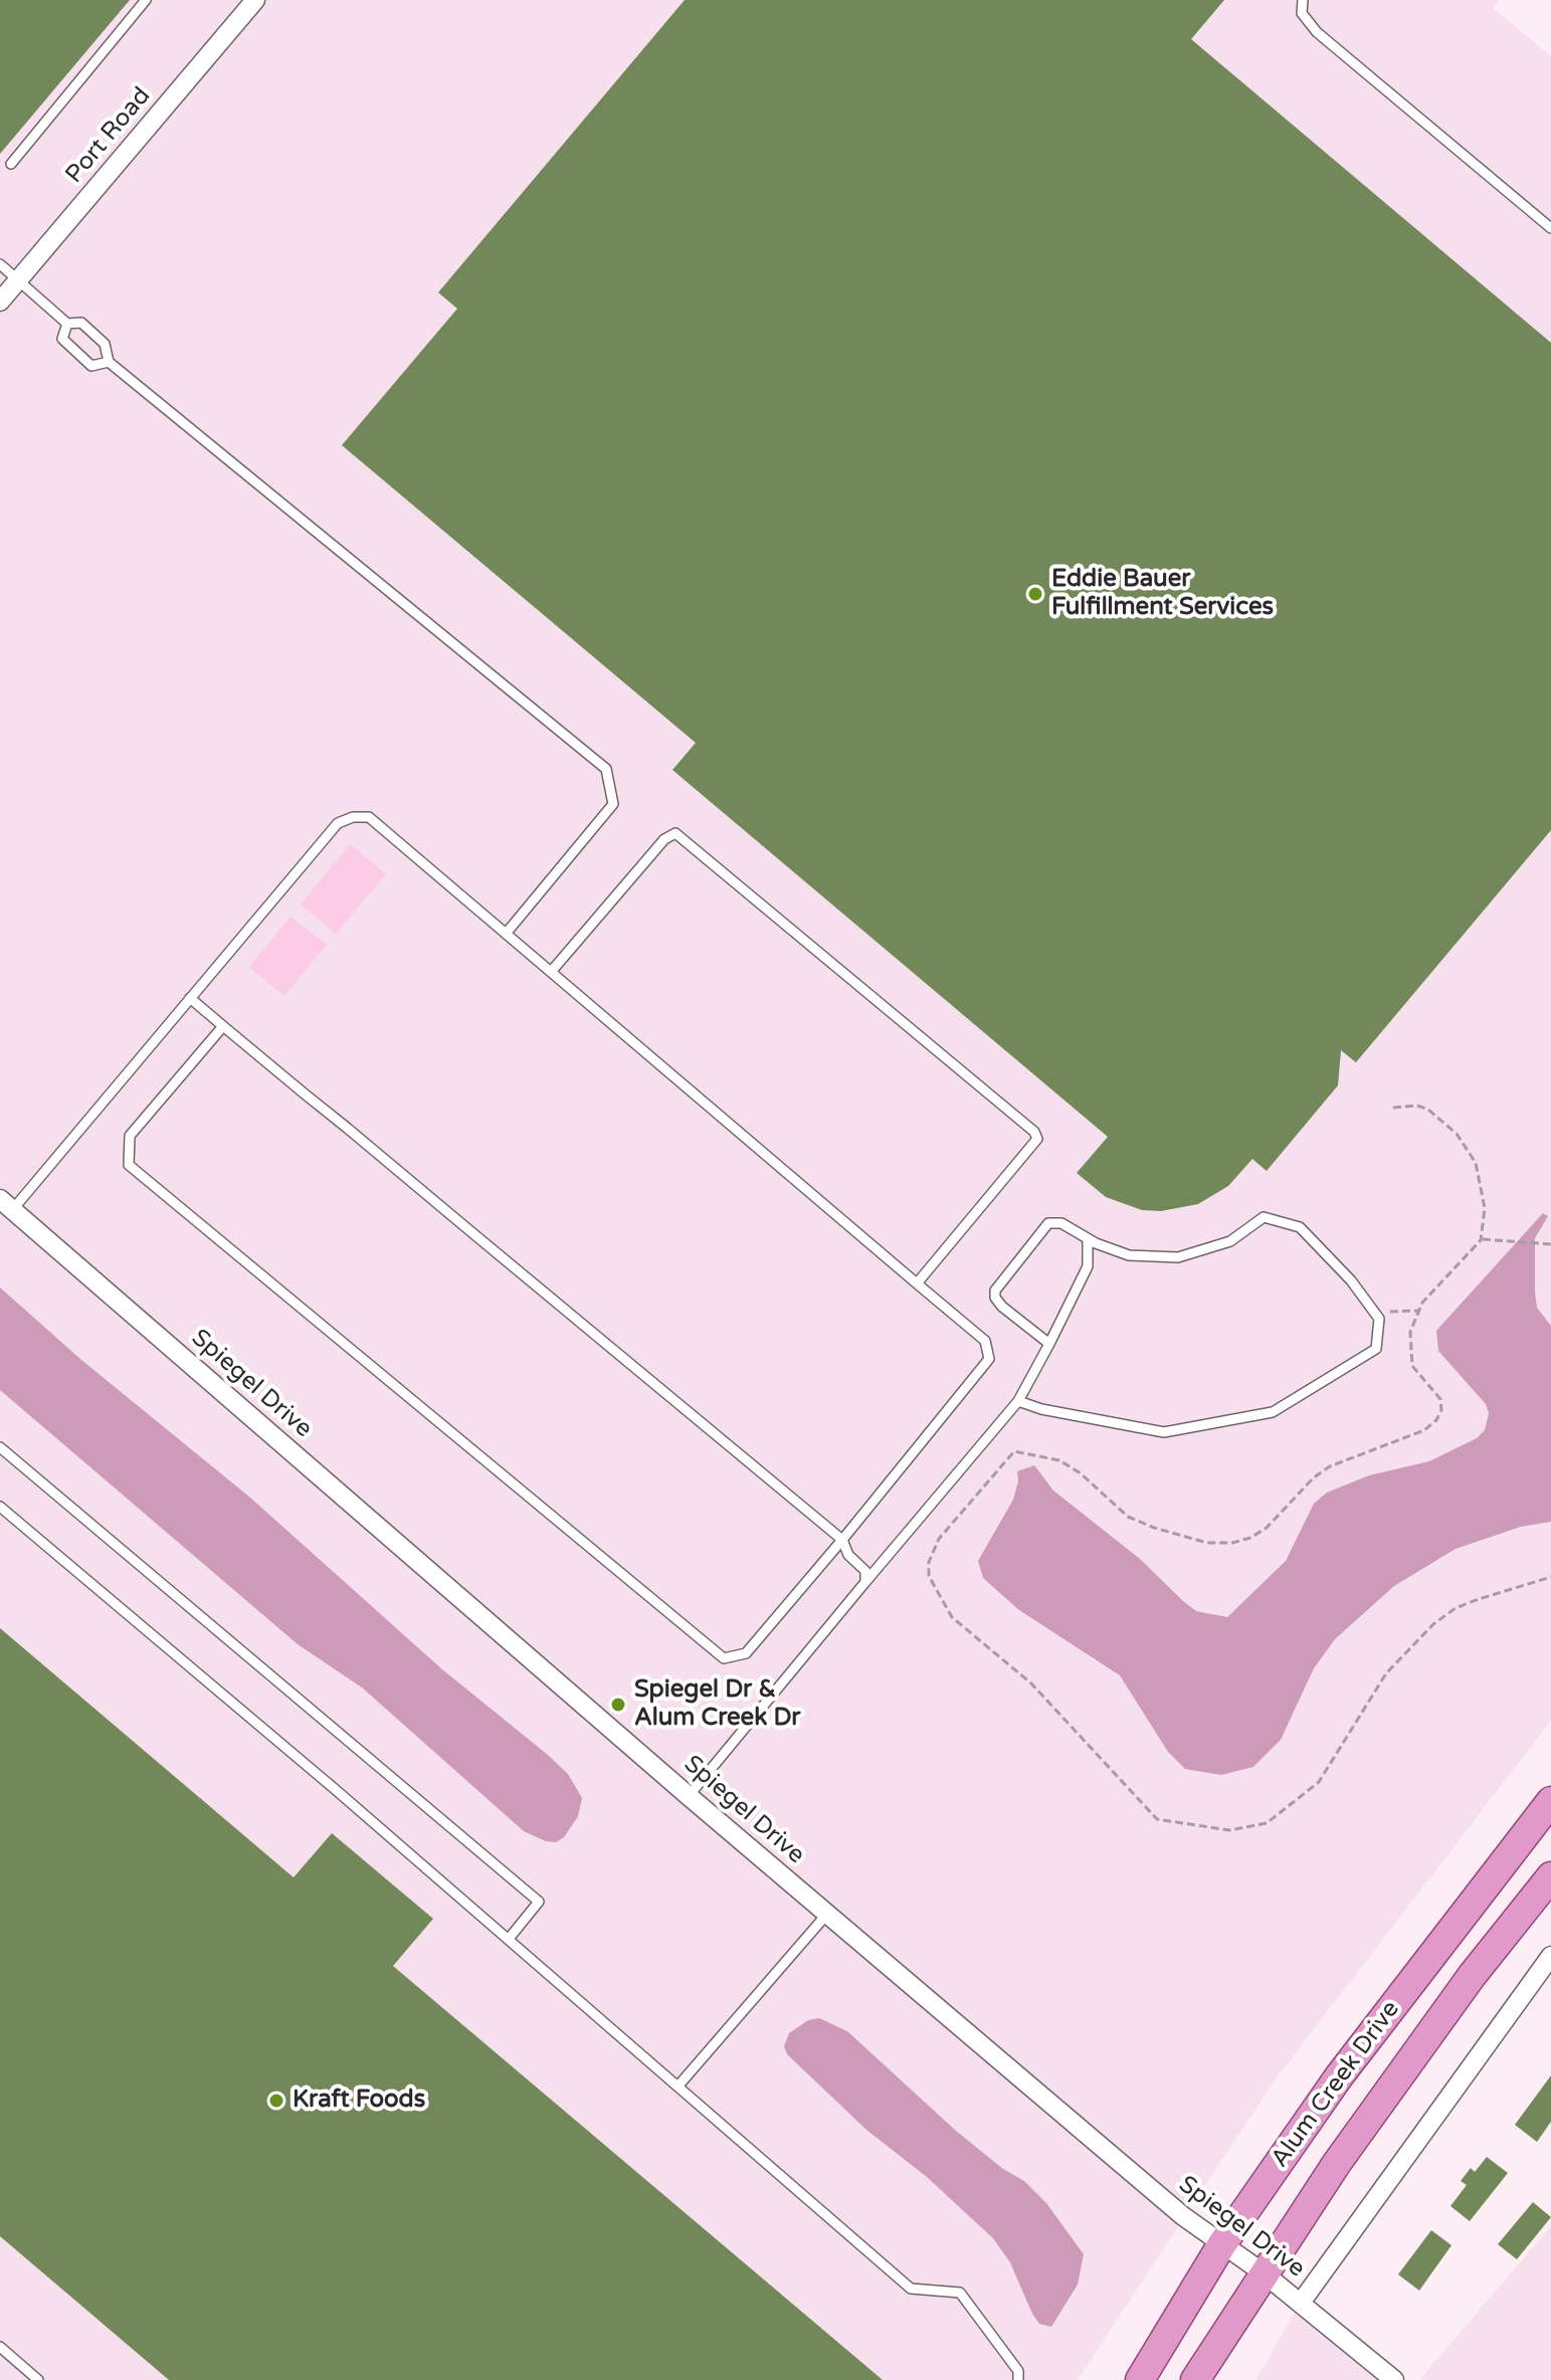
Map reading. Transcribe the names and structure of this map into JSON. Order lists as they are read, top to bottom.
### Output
{
  "streets": {
    "main road": ["Alum Creek Drive"],
    "street": ["Port Road", "Spiegel Drive"]
  },
  "crossings": [
    ["Spiegel Drive", "Alum Creek Drive"]
  ],
  "places": ["Eddie Bauer Fulfillment Services", "Spiegel Dr & Alum Creek Dr", "Kraft Foods"]
}
